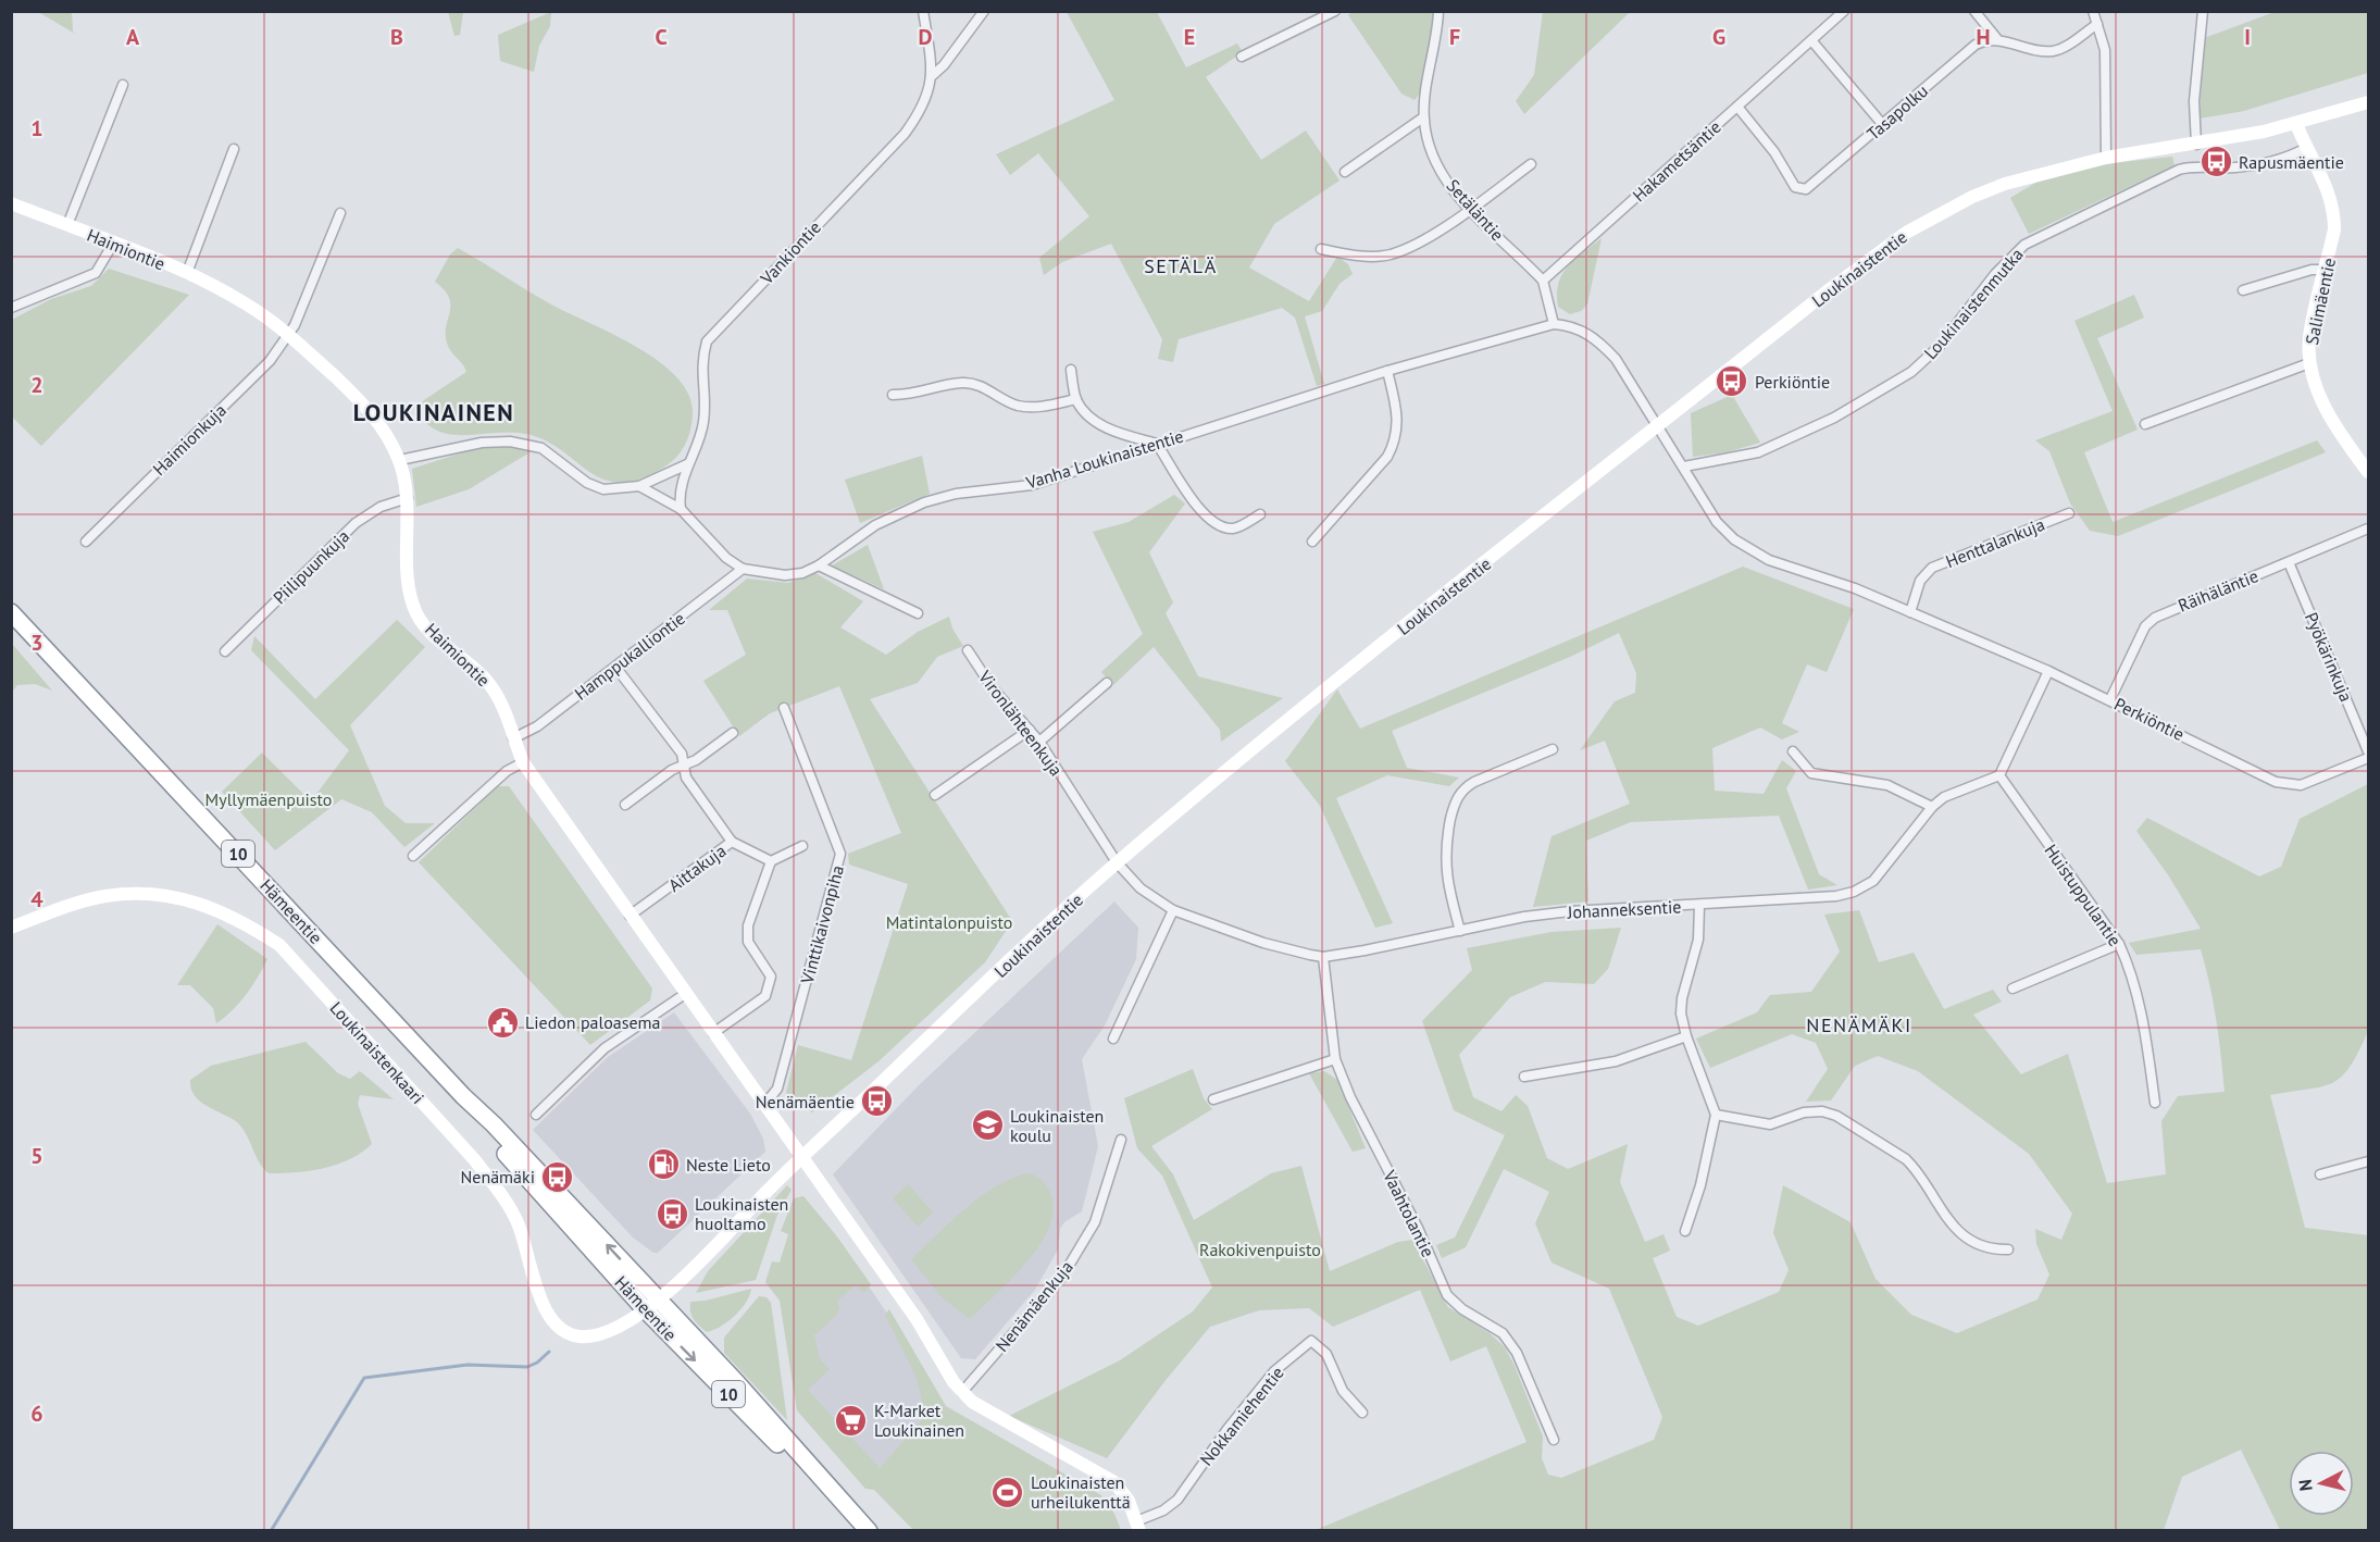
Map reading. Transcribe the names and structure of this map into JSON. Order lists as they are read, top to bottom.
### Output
{
  "streets": {
    "highway": ["10", "Hämeentie"],
    "street": [
      "Tasapolku",
      "Hakametsäntie",
      "Setäläntie",
      "Haimiontie",
      "Vankiontie",
      "Loukinaistentie",
      "Salimäentie",
      "Loukinaistenmutka",
      "Haimionkuja",
      "Vanha Loukinaistentie",
      "Henttalankuja",
      "Piilipuunkuja",
      "Räihäläntie",
      "Hamppukalliontie",
      "Pyökärinkuja",
      "Perkiöntie",
      "Vironlähteenkuja",
      "Aittakuja",
      "Huistuppulantie",
      "Johanneksentie",
      "Vinttikaivonpiha",
      "Loukinaistenkaari",
      "Vaahtolantie",
      "Nenämäenkuja",
      "Nokkamiehentie"
    ]
  },
  "crossings": [
    ["Tasapolku", "Hakametsäntie"],
    ["Hakametsäntie", "Setäläntie"],
    ["Haimiontie", "Loukinaistentie"],
    ["Haimiontie", "Haimionkuja"],
    ["Haimiontie", "Piilipuunkuja"],
    ["Haimiontie", "Hamppukalliontie"],
    ["Haimiontie", "Aittakuja"],
    ["Haimiontie", "Vinttikaivonpiha"],
    ["Loukinaistentie", "Salimäentie"],
    ["Loukinaistentie", "Perkiöntie"],
    ["Loukinaistentie", "Vironlähteenkuja"],
    ["Loukinaistentie", "Johanneksentie"],
    ["Loukinaistentie", "Hämeentie"],
    ["Loukinaistentie", "Loukinaistenkaari"],
    ["Salimäentie", "Loukinaistenmutka"],
    ["Loukinaistenmutka", "Perkiöntie"],
    ["Vanha Loukinaistentie", "Hamppukalliontie"],
    ["Henttalankuja", "Perkiöntie"],
    ["Räihäläntie", "Pyökärinkuja"],
    ["Räihäläntie", "Perkiöntie"],
    ["Vironlähteenkuja", "Johanneksentie"],
    ["Huistuppulantie", "Johanneksentie"],
    ["Johanneksentie", "Vaahtolantie"],
    ["Hämeentie", "Loukinaistenkaari"]
  ],
  "districts": ["SETÄLÄ", "LOUKINAINEN", "NENÄMÄKI"],
  "parks": ["Myllymäenpuisto", "Matintalonpuisto", "Rakokivenpuisto"],
  "places": {
    "bus stop": [
      "Rapusmäentie",
      "Perkiöntie",
      "Nenämäentie",
      "Nenämäki",
      "Loukinaisten huoltamo"
    ],
    "public building": ["Liedon paloasema"],
    "school or university": ["Loukinaisten koulu"],
    "fuel station": ["Neste Lieto"],
    "supermarket": ["K-Market Loukinainen"],
    "sports": ["Loukinaisten urheilukenttä"]
  },
  "north": "left",
  "grid": {
    "columns": [
      "A",
      "B",
      "C",
      "D",
      "E",
      "F",
      "G",
      "H",
      "I"
    ],
    "rows": [
      "1",
      "2",
      "3",
      "4",
      "5",
      "6"
    ]
  }
}
